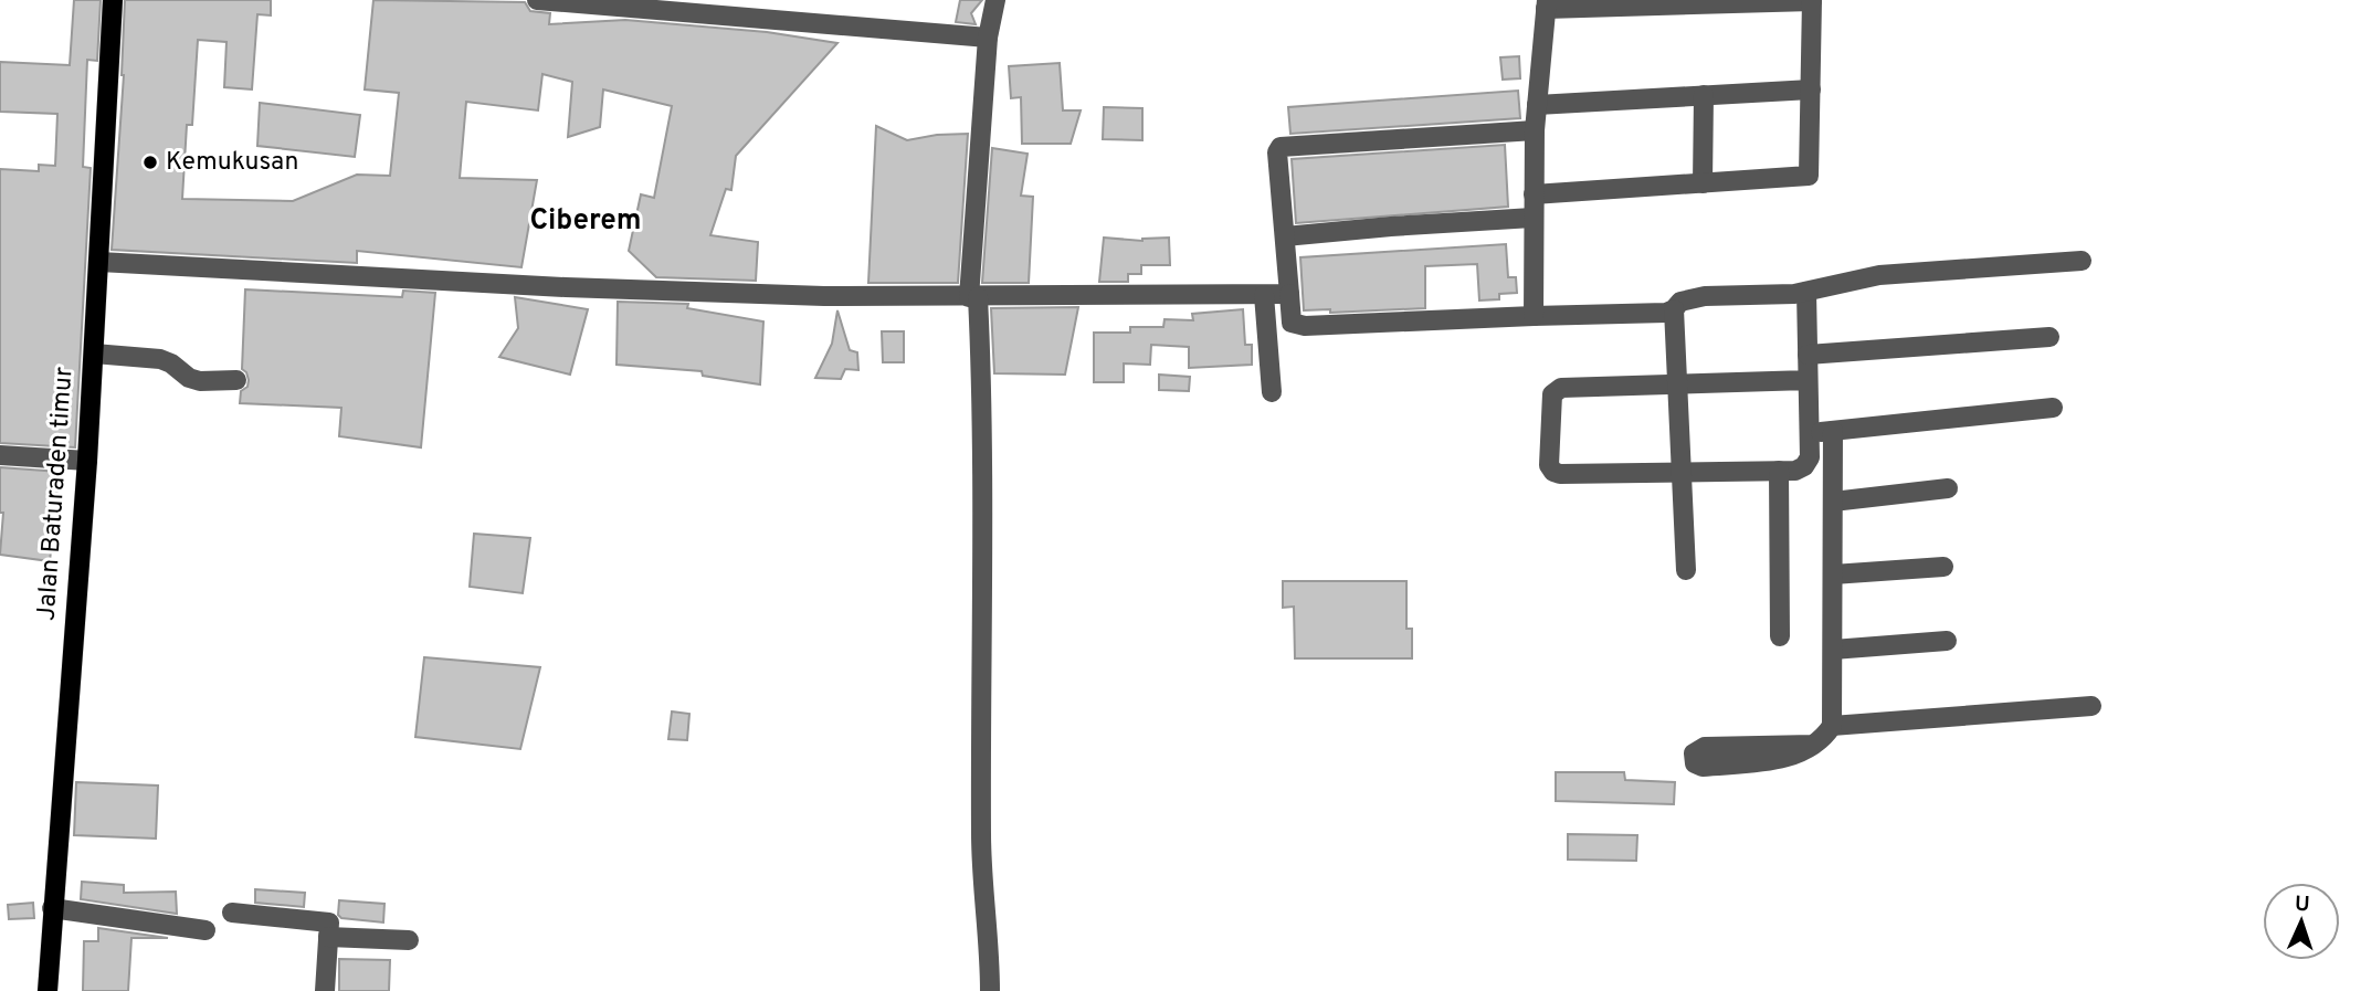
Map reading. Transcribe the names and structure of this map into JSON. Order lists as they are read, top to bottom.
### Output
{
  "streets": {
    "main road": ["Jalan Baturaden timur"]
  },
  "districts": ["Ciberem"],
  "places": ["Kemukusan"],
  "north": "top"
}
